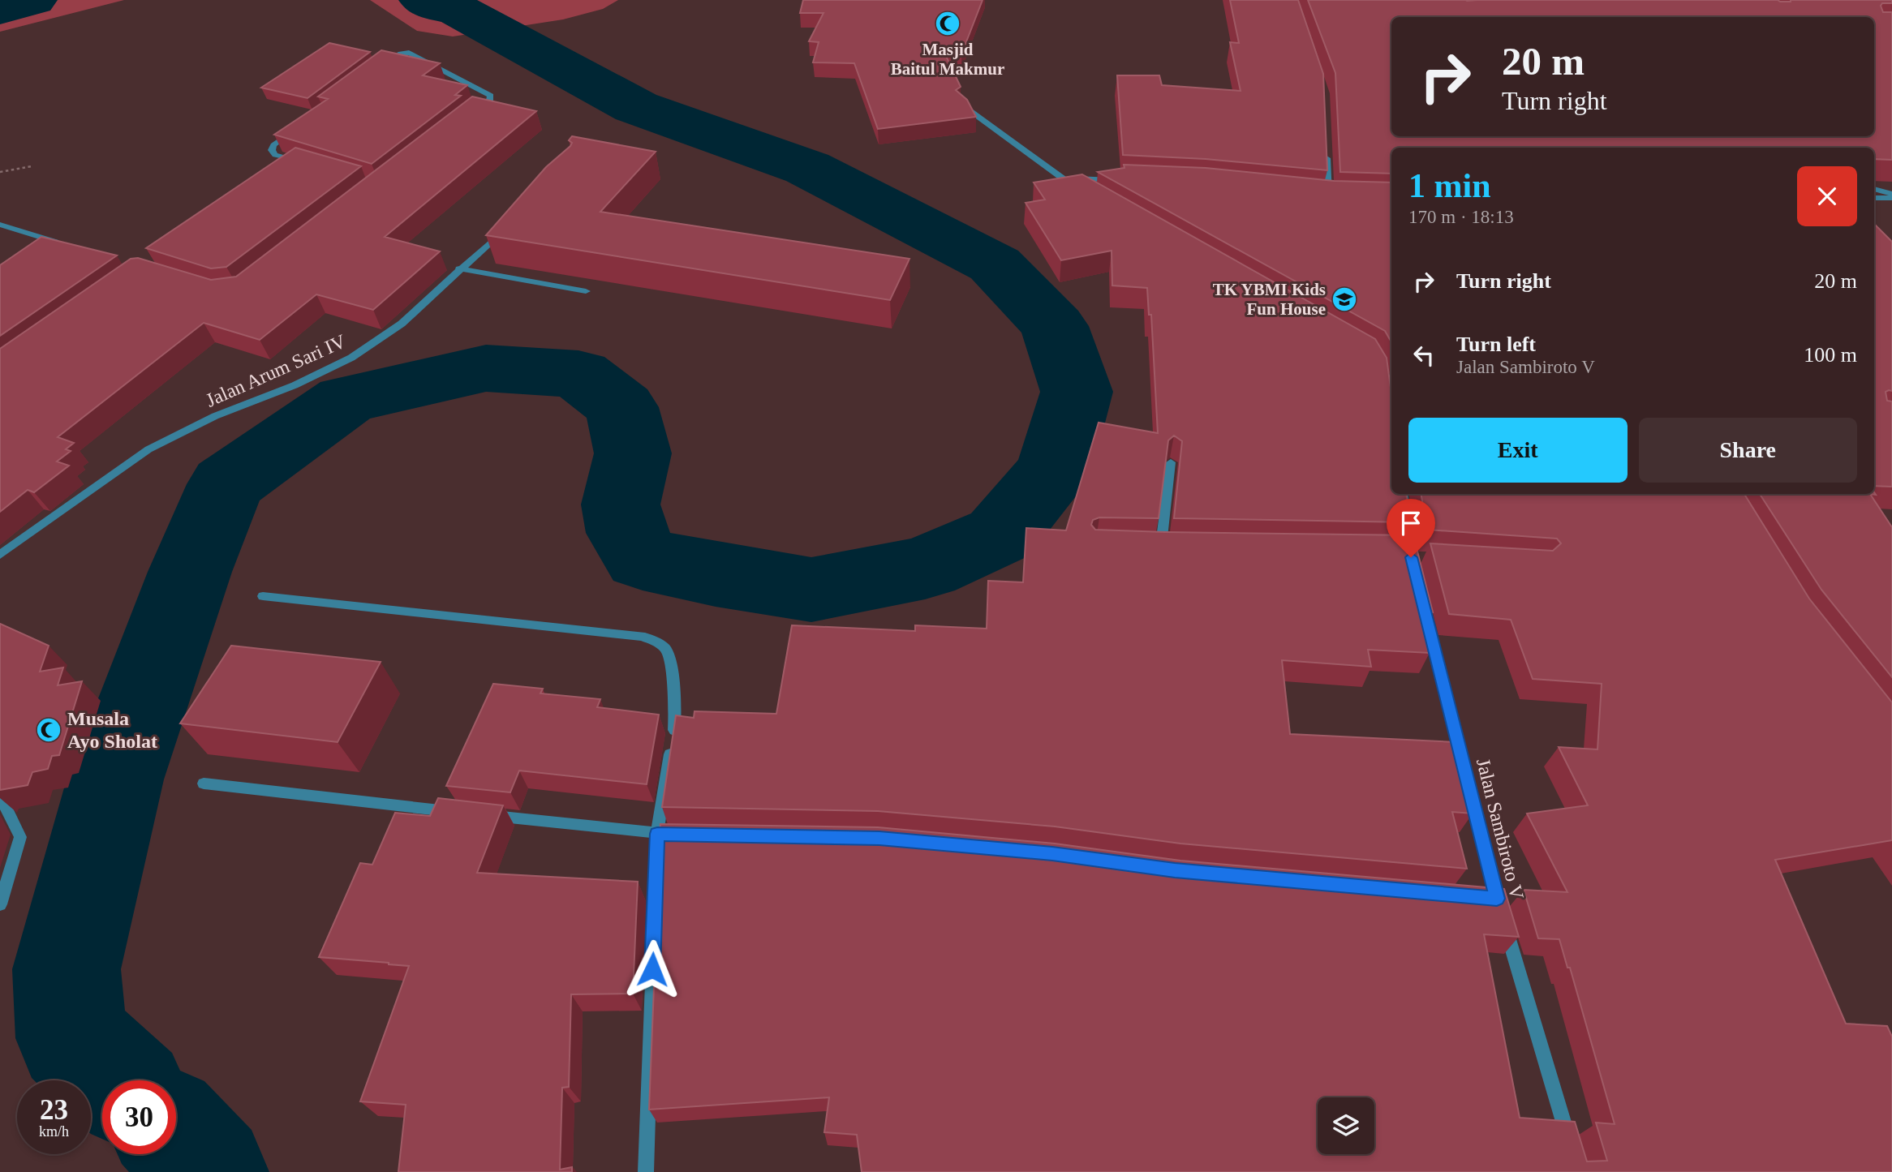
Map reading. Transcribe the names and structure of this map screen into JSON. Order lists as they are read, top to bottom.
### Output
{
  "streets": {
    "street": ["Jalan Arum Sari IV", "Jalan Sambiroto V"]
  },
  "places": {
    "mosque": ["Masjid Baitul Makmur", "Musala Ayo Sholat"],
    "school or university": ["TK YBMI Kids Fun House"]
  },
  "page": {
    "turn": ["20 m", "Turn right"],
    "heading": ["1 min", "170 m · 18:13"],
    "list": [
      {
        "name": "Turn right",
        "value": "20 m"
      },
      {
        "name": "Turn left",
        "note": "Jalan Sambiroto V",
        "value": "100 m"
      }
    ],
    "buttons": ["Exit", "Share"],
    "speed": "23 km/h",
    "limit": "30"
  }
}
